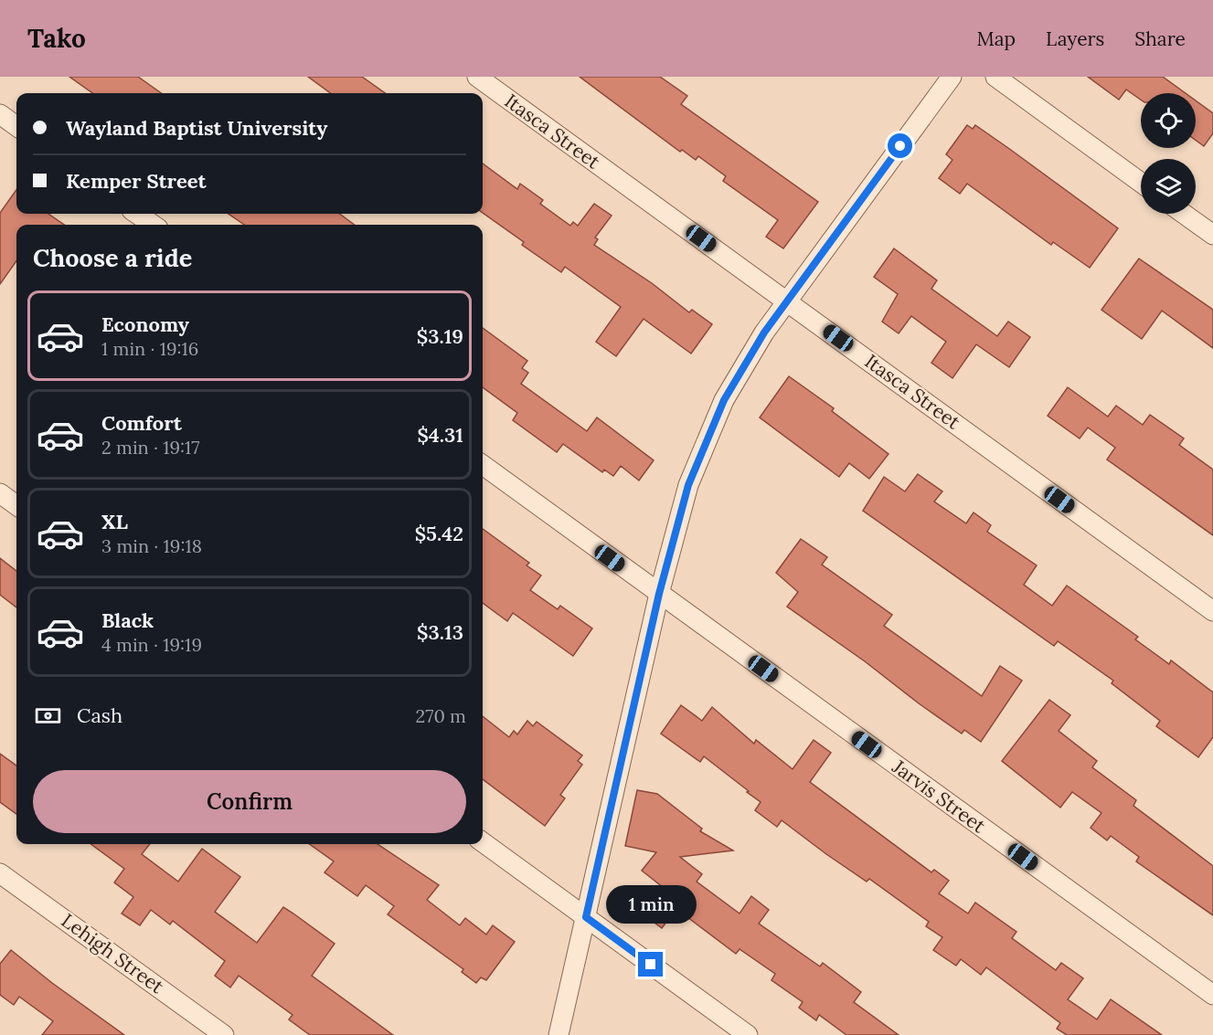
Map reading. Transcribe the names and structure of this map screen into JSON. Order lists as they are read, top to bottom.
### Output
{
  "streets": {
    "street": ["Itasca Street", "Jarvis Street", "Lehigh Street"]
  },
  "page": {
    "header": "Tako",
    "nav": ["Map", "Layers", "Share"],
    "banner": ["Wayland Baptist University", "Kemper Street"],
    "heading": "Choose a ride",
    "list": [
      {
        "name": "Economy",
        "note": "1 min · 19:16",
        "value": "$3.19"
      },
      {
        "name": "Comfort",
        "note": "2 min · 19:17",
        "value": "$4.31"
      },
      {
        "name": "XL",
        "note": "3 min · 19:18",
        "value": "$5.42"
      },
      {
        "name": "Black",
        "note": "4 min · 19:19",
        "value": "$3.13"
      }
    ],
    "pay": ["Cash", "270 m"],
    "buttons": "Confirm",
    "bubble": "1 min"
  }
}
